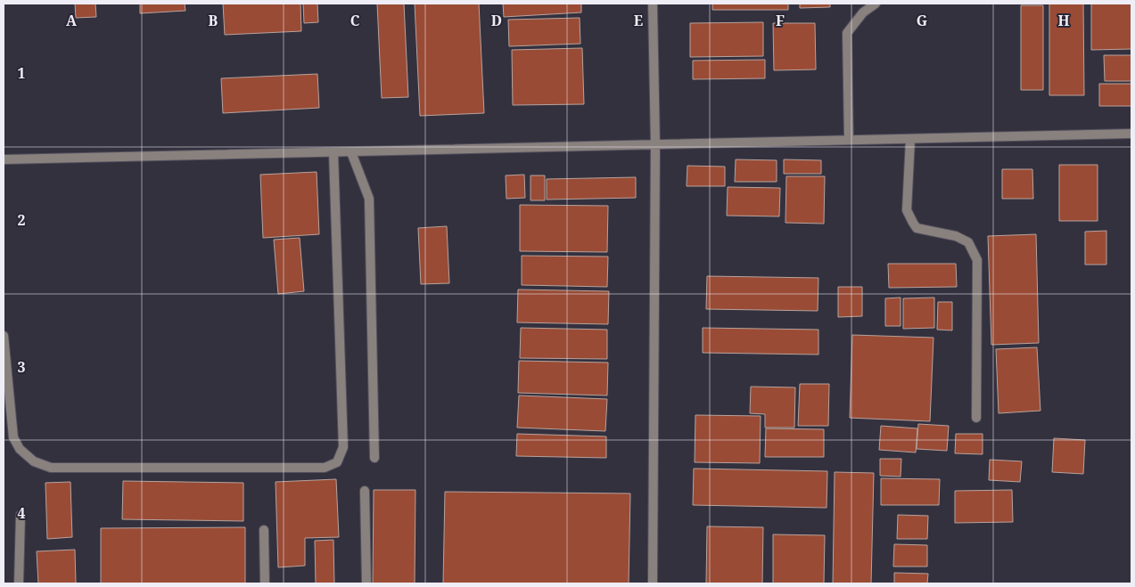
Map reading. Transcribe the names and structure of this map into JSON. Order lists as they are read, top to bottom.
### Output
{
  "grid": {
    "columns": [
      "A",
      "B",
      "C",
      "D",
      "E",
      "F",
      "G",
      "H"
    ],
    "rows": [
      "1",
      "2",
      "3",
      "4"
    ]
  }
}
